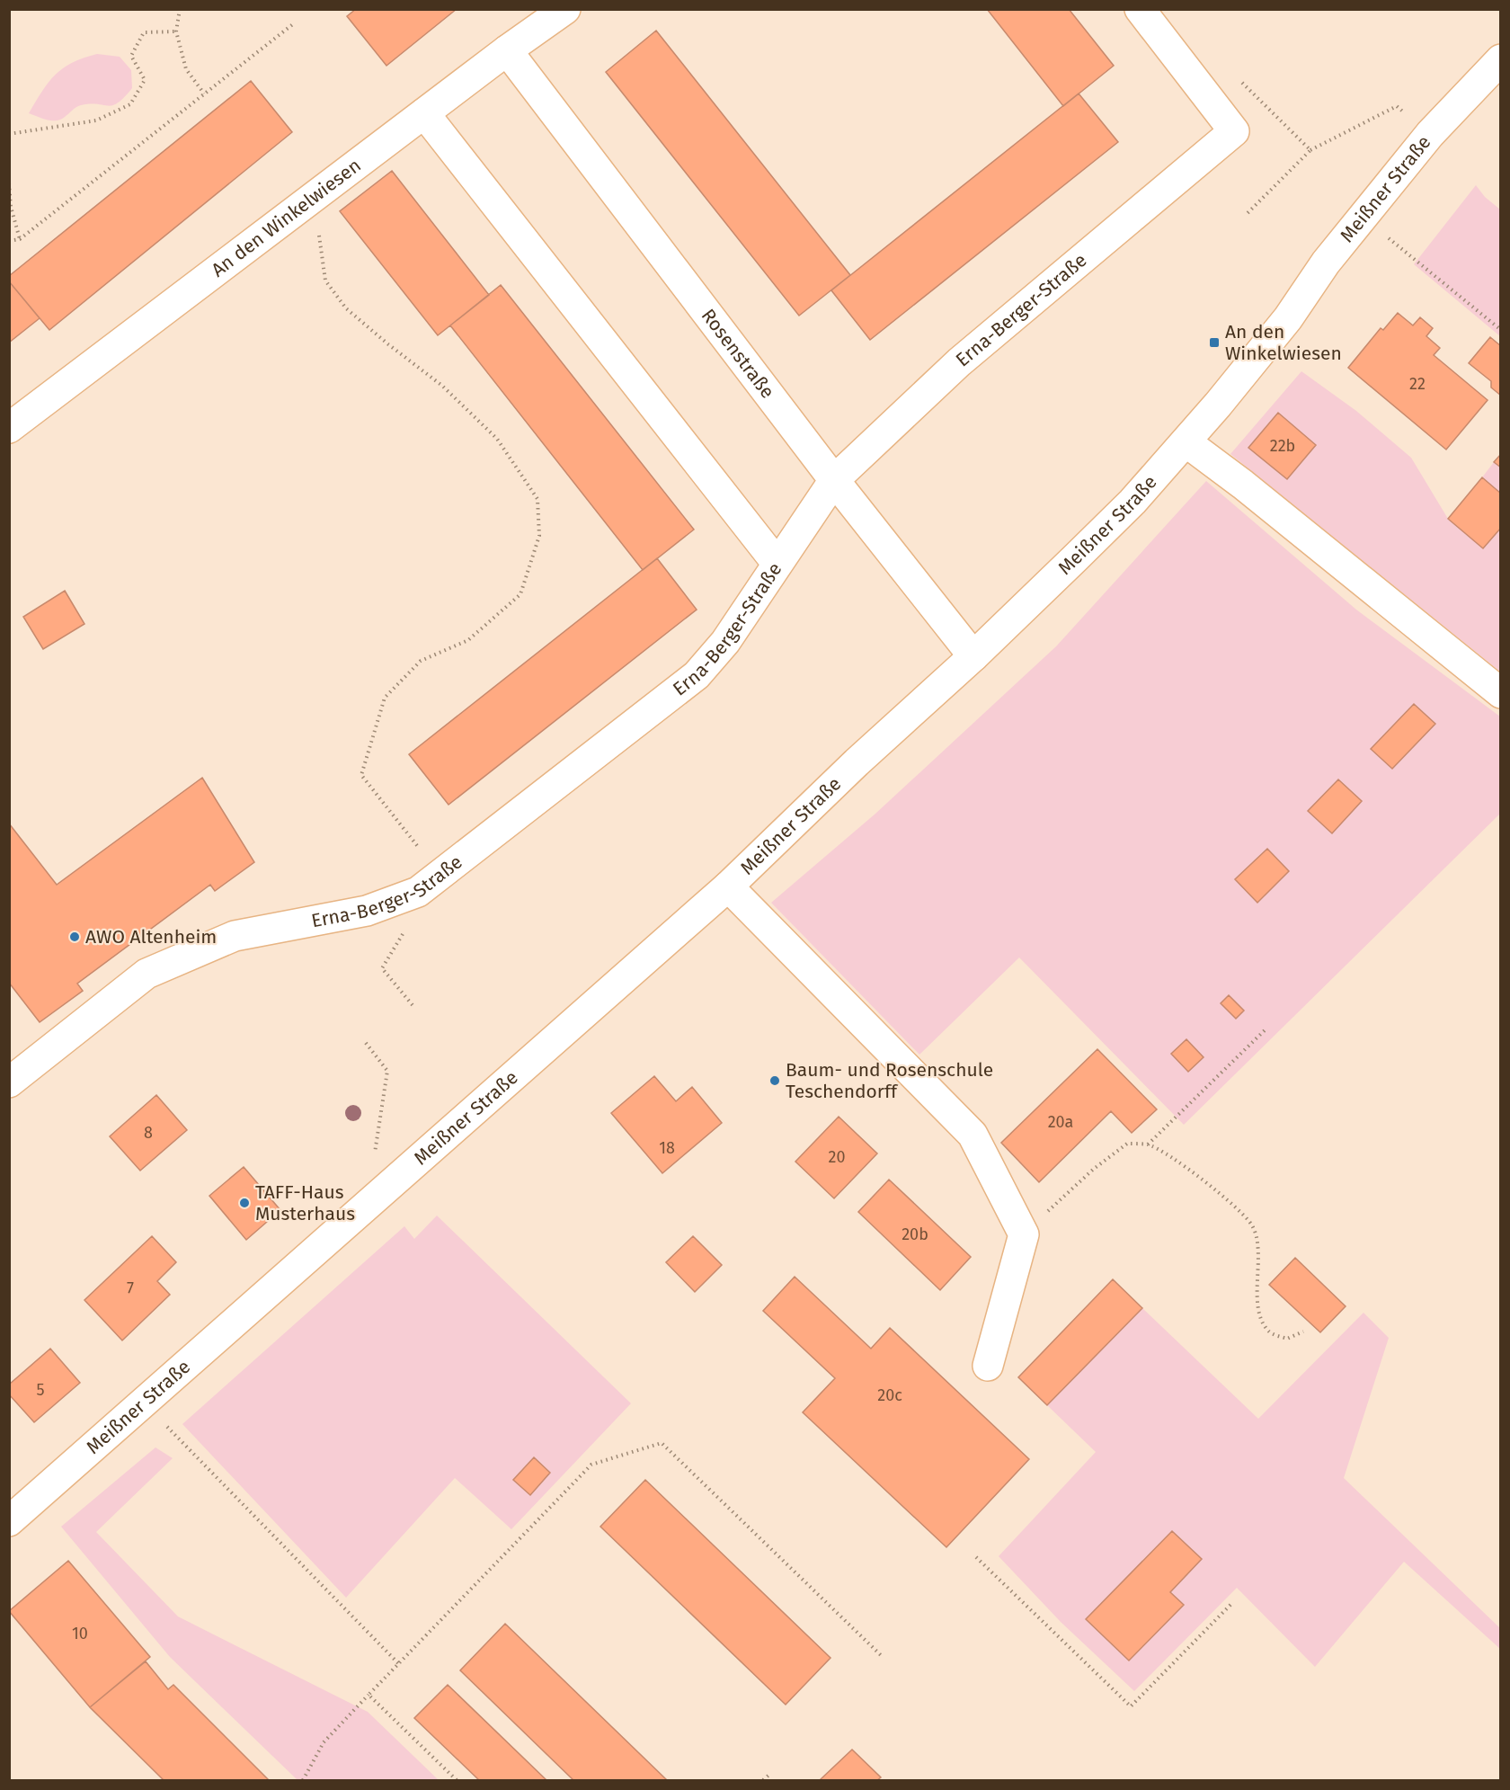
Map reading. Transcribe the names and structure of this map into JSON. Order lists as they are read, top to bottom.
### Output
{
  "streets": {
    "street": [
      "Meißner Straße",
      "An den Winkelwiesen",
      "Erna-Berger-Straße",
      "Rosenstraße"
    ]
  },
  "crossings": [
    ["Meißner Straße", "Rosenstraße"],
    ["An den Winkelwiesen", "Rosenstraße"],
    ["Erna-Berger-Straße", "Rosenstraße"]
  ],
  "places": {
    "transit": ["An den Winkelwiesen"],
    "other": ["AWO Altenheim", "Baum- und Rosenschule Teschendorff", "TAFF-Haus Musterhaus"]
  },
  "house_numbers": [
    "22",
    "22b",
    "20a",
    "8",
    "18",
    "20",
    "20b",
    "7",
    "5",
    "20c",
    "10"
  ]
}
